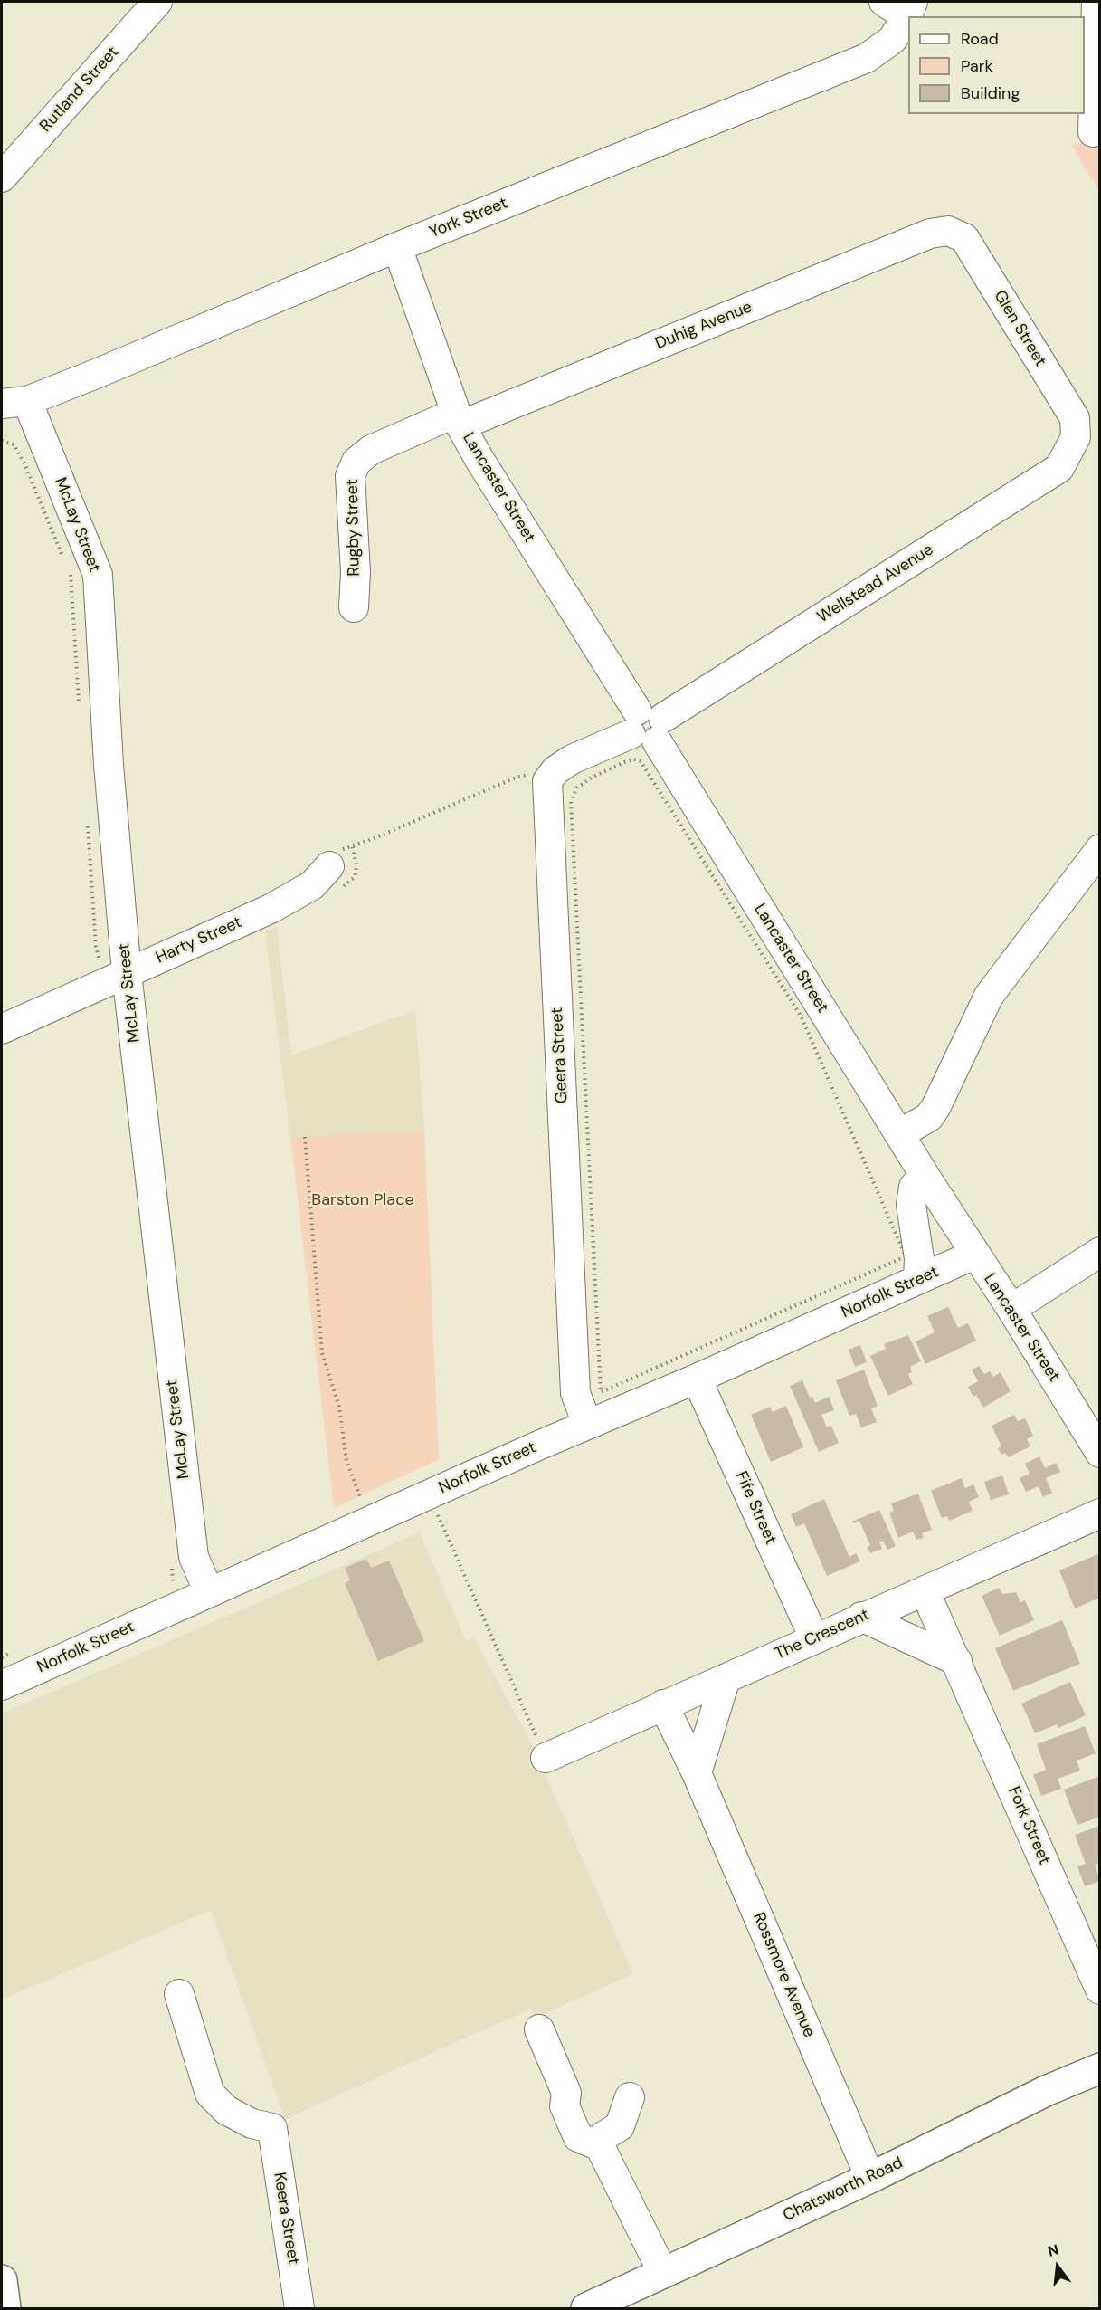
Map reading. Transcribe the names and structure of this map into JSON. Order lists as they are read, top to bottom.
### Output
{
  "streets": {
    "main road": ["Chatsworth Road"],
    "street": [
      "Rutland Street",
      "York Street",
      "Duhig Avenue",
      "Glen Street",
      "Lancaster Street",
      "McLay Street",
      "Rugby Street",
      "Wellstead Avenue",
      "Harty Street",
      "Geera Street",
      "Norfolk Street",
      "Fife Street",
      "The Crescent",
      "Fork Street",
      "Rossmore Avenue",
      "Keera Street"
    ]
  },
  "crossings": [
    ["York Street", "Lancaster Street"],
    ["York Street", "McLay Street"],
    ["Duhig Avenue", "Glen Street"],
    ["Duhig Avenue", "Lancaster Street"],
    ["Duhig Avenue", "Rugby Street"],
    ["Glen Street", "Wellstead Avenue"],
    ["Lancaster Street", "Rugby Street"],
    ["Lancaster Street", "Wellstead Avenue"],
    ["Lancaster Street", "Norfolk Street"],
    ["McLay Street", "Harty Street"],
    ["McLay Street", "Norfolk Street"],
    ["Geera Street", "Norfolk Street"],
    ["Norfolk Street", "Fife Street"],
    ["Fife Street", "The Crescent"],
    ["The Crescent", "Fork Street"],
    ["The Crescent", "Rossmore Avenue"],
    ["Rossmore Avenue", "Chatsworth Road"]
  ],
  "parks": ["Barston Place"],
  "legend": ["Road", "Park", "Building"],
  "north": "top"
}
